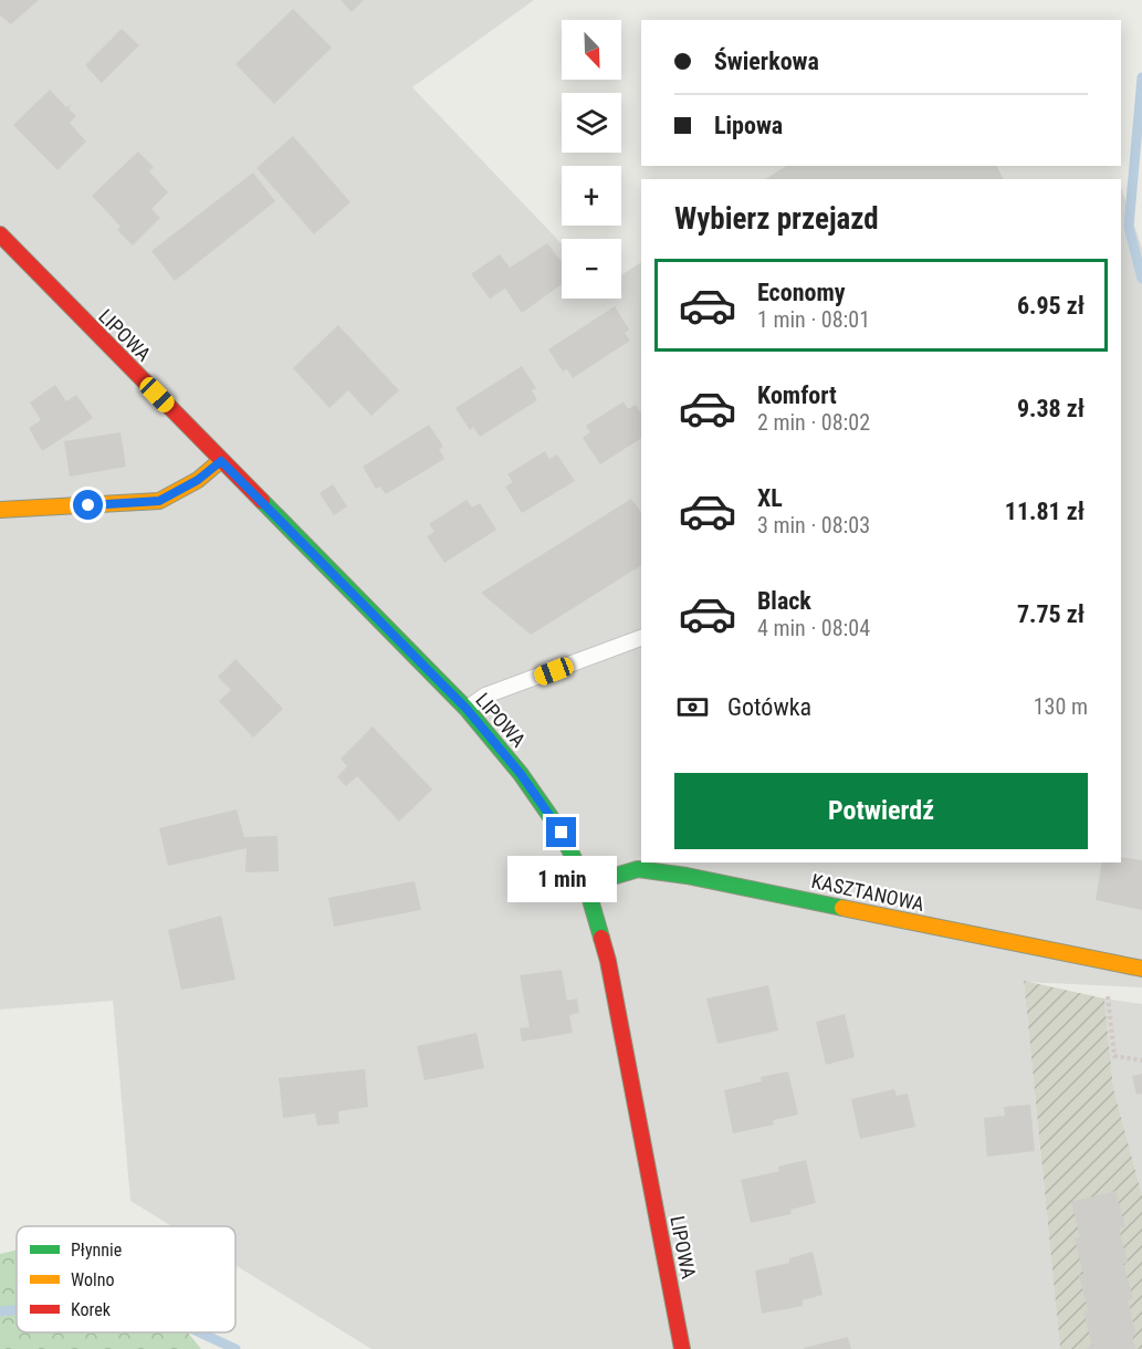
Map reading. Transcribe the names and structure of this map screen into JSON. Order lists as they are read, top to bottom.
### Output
{
  "streets": {
    "street": ["LIPOWA", "KASZTANOWA"]
  },
  "crossings": [
    ["LIPOWA", "KASZTANOWA"]
  ],
  "legend": ["Płynnie", "Wolno", "Korek"],
  "north": "bottom right",
  "page": {
    "map_buttons": ["+", "−"],
    "banner": ["Świerkowa", "Lipowa"],
    "heading": "Wybierz przejazd",
    "list": [
      {
        "name": "Economy",
        "note": "1 min · 08:01",
        "value": "6.95 zł"
      },
      {
        "name": "Komfort",
        "note": "2 min · 08:02",
        "value": "9.38 zł"
      },
      {
        "name": "XL",
        "note": "3 min · 08:03",
        "value": "11.81 zł"
      },
      {
        "name": "Black",
        "note": "4 min · 08:04",
        "value": "7.75 zł"
      }
    ],
    "pay": ["Gotówka", "130 m"],
    "buttons": "Potwierdź",
    "bubble": "1 min"
  }
}
